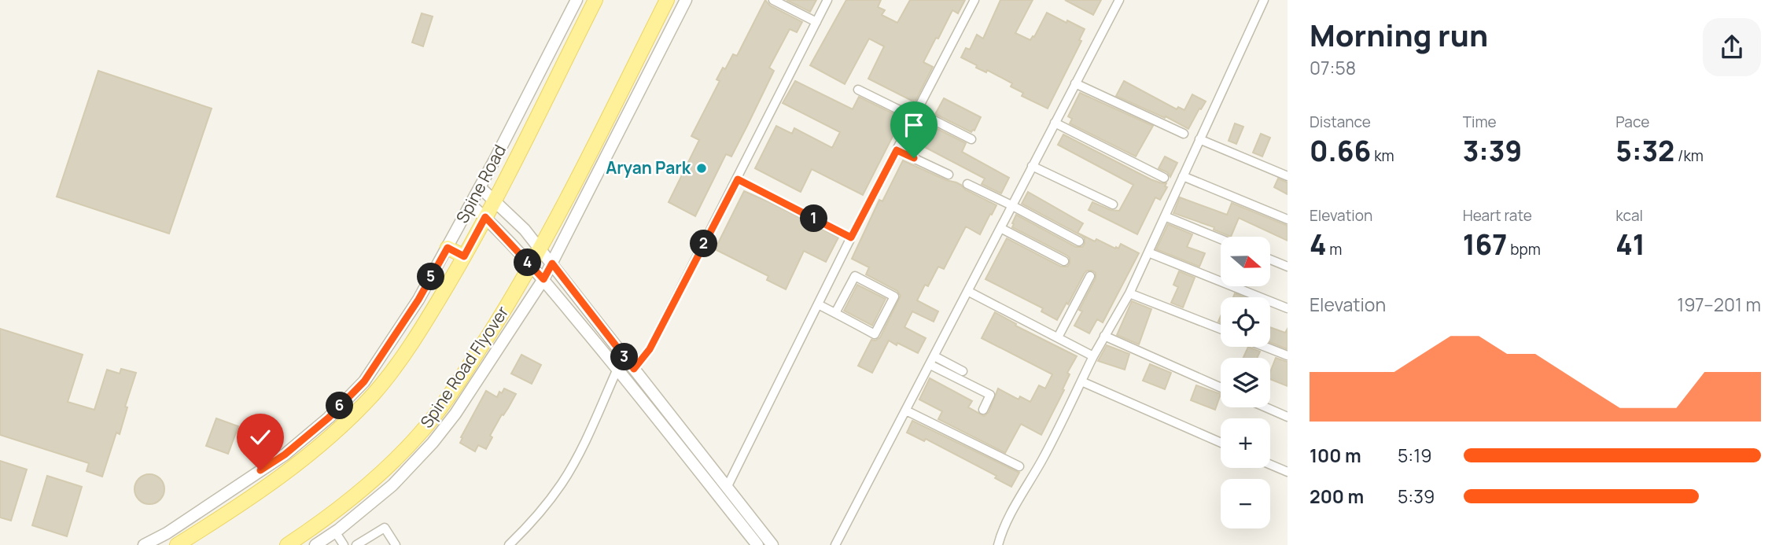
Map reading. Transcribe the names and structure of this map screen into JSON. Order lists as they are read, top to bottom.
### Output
{
  "streets": {
    "main road": ["Spine Road", "Spine Road Flyover"]
  },
  "places": ["Aryan Park"],
  "north": "right",
  "page": {
    "heading": ["Morning run", "07:58"],
    "stats": [
      ["Distance", "0.66 km"],
      ["Time", "3:39"],
      ["Pace", "5:32 /km"],
      ["Elevation", "4 m"],
      ["Heart rate", "167 bpm"],
      ["kcal", "41"]
    ],
    "pins": [
      "1",
      "2",
      "4",
      "5",
      "3",
      "6"
    ],
    "map_buttons": ["+", "−"],
    "chart": ["Elevation", "197–201 m"],
    "list": [
      {
        "name": "100 m",
        "note": "5:19"
      },
      {
        "name": "200 m",
        "note": "5:39"
      }
    ]
  }
}
